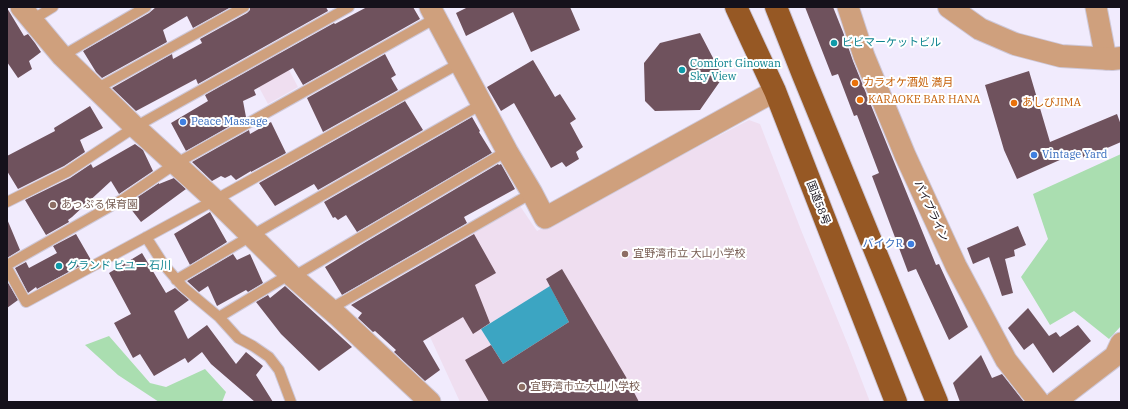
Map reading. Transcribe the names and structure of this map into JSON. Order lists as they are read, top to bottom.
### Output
{
  "streets": {
    "highway": ["国道58号"],
    "street": ["パイプライン"]
  },
  "places": [
    "ビビマーケットビル",
    "Comfort Ginowan Sky View",
    "カラオケ酒処 満月",
    "KARAOKE BAR HANA",
    "あしびJIMA",
    "Peace Massage",
    "Vintage Yard",
    "あっぷる保育園",
    "バイクR",
    "宜野湾市立 大山小学校",
    "グランド ビユー 石川",
    "宜野湾市立大山小学校"
  ]
}
